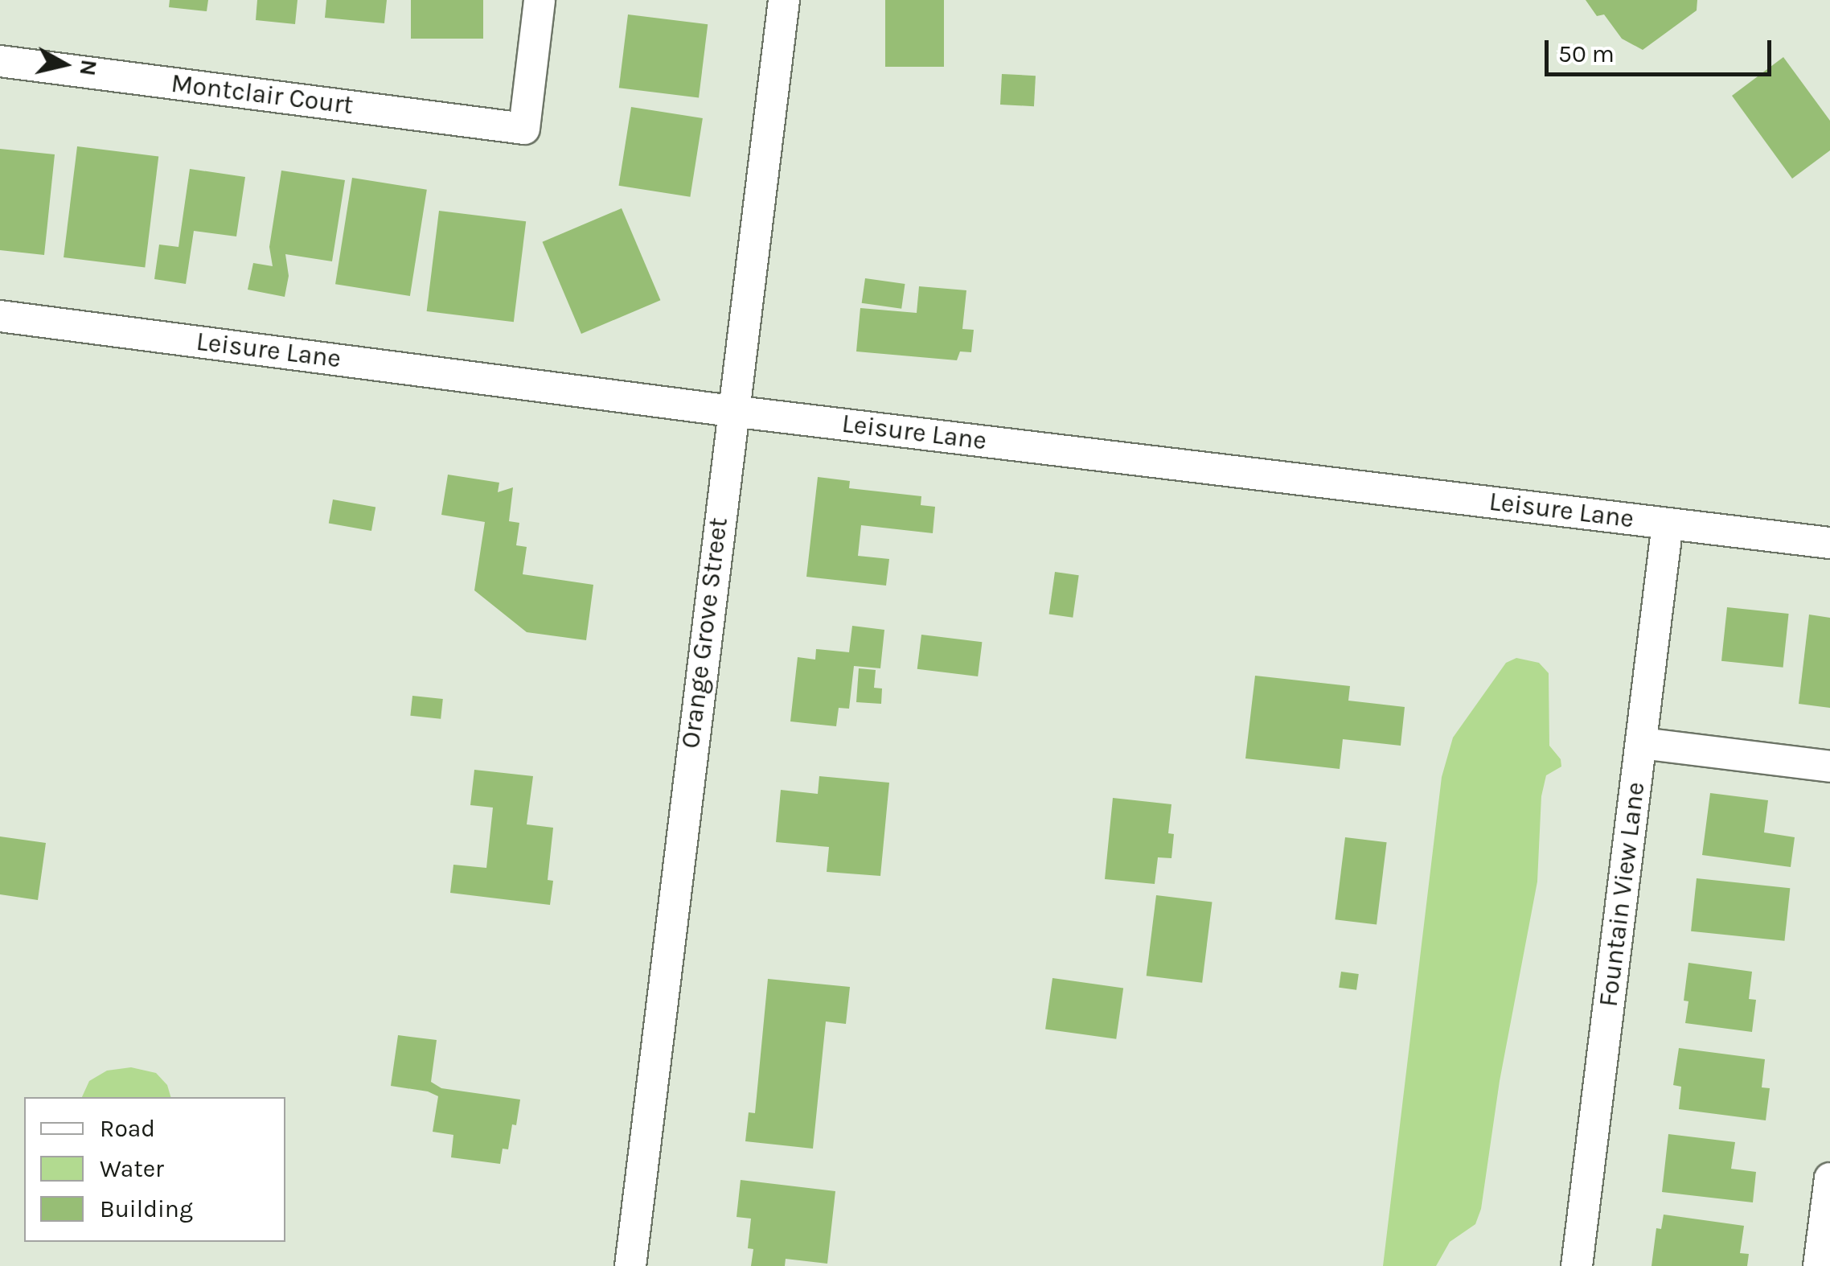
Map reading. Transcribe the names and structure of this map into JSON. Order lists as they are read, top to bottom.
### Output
{
  "streets": {
    "street": [
      "Montclair Court",
      "Leisure Lane",
      "Orange Grove Street",
      "Fountain View Lane"
    ]
  },
  "crossings": [
    ["Leisure Lane", "Orange Grove Street"],
    ["Leisure Lane", "Fountain View Lane"]
  ],
  "legend": ["Road", "Water", "Building"],
  "scale_bar": "50 m",
  "north": "right"
}
